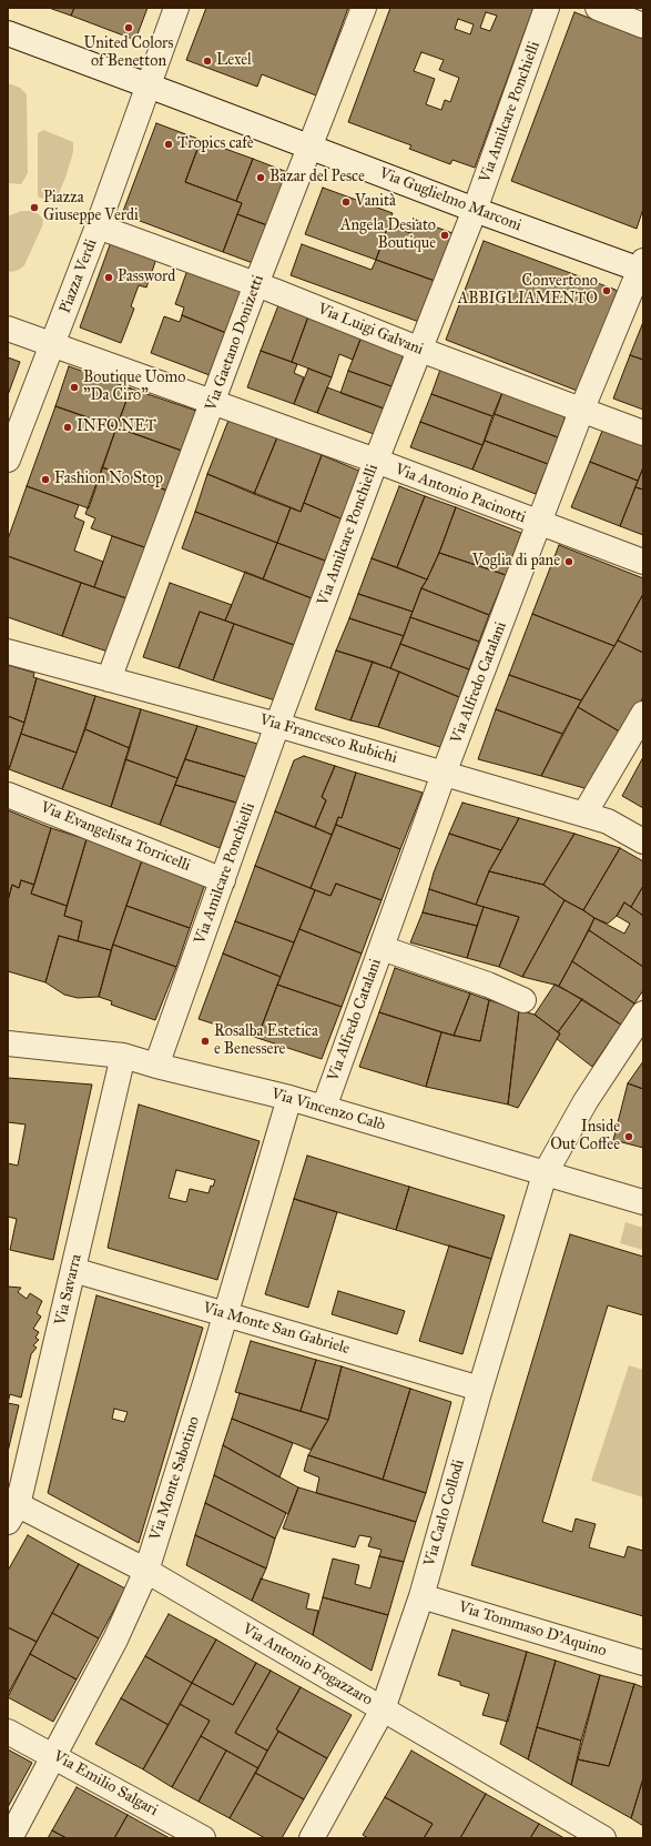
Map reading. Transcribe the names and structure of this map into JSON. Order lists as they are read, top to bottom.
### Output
{
  "streets": {
    "street": [
      "Via Amilcare Ponchielli",
      "Via Guglielmo Marconi",
      "Piazza Verdi",
      "Via Luigi Galvani",
      "Via Gaetano Donizetti",
      "Via Antonio Pacinotti",
      "Via Alfredo Catalani",
      "Via Francesco Rubichi",
      "Via Evangelista Torricelli",
      "Via Vincenzo Calò",
      "Via Savarra",
      "Via Monte San Gabriele",
      "Via Monte Sabotino",
      "Via Carlo Collodi",
      "Via Tommaso D'Aquino",
      "Via Antonio Fogazzaro",
      "Via Emilio Salgari"
    ]
  },
  "crossings": [
    ["Via Amilcare Ponchielli", "Via Guglielmo Marconi"],
    ["Via Amilcare Ponchielli", "Via Luigi Galvani"],
    ["Via Amilcare Ponchielli", "Via Antonio Pacinotti"],
    ["Via Amilcare Ponchielli", "Via Francesco Rubichi"],
    ["Via Amilcare Ponchielli", "Via Evangelista Torricelli"],
    ["Via Amilcare Ponchielli", "Via Vincenzo Calò"],
    ["Via Guglielmo Marconi", "Piazza Verdi"],
    ["Via Guglielmo Marconi", "Via Gaetano Donizetti"],
    ["Via Guglielmo Marconi", "Via Alfredo Catalani"],
    ["Piazza Verdi", "Via Luigi Galvani"],
    ["Piazza Verdi", "Via Antonio Pacinotti"],
    ["Via Luigi Galvani", "Via Gaetano Donizetti"],
    ["Via Luigi Galvani", "Via Alfredo Catalani"],
    ["Via Gaetano Donizetti", "Via Antonio Pacinotti"],
    ["Via Gaetano Donizetti", "Via Francesco Rubichi"],
    ["Via Antonio Pacinotti", "Via Alfredo Catalani"],
    ["Via Alfredo Catalani", "Via Francesco Rubichi"],
    ["Via Alfredo Catalani", "Via Vincenzo Calò"],
    ["Via Vincenzo Calò", "Via Savarra"],
    ["Via Vincenzo Calò", "Via Monte Sabotino"],
    ["Via Vincenzo Calò", "Via Carlo Collodi"],
    ["Via Savarra", "Via Monte San Gabriele"],
    ["Via Savarra", "Via Antonio Fogazzaro"],
    ["Via Monte San Gabriele", "Via Monte Sabotino"],
    ["Via Monte San Gabriele", "Via Carlo Collodi"],
    ["Via Monte Sabotino", "Via Antonio Fogazzaro"],
    ["Via Monte Sabotino", "Via Emilio Salgari"],
    ["Via Carlo Collodi", "Via Tommaso D'Aquino"],
    ["Via Carlo Collodi", "Via Antonio Fogazzaro"]
  ],
  "places": [
    "United Colors of Benetton",
    "Lexel",
    "Tropics cafè",
    "Bazar del Pesce",
    "Vanità",
    "Piazza Giuseppe Verdi",
    "Angela Desiato Boutique",
    "Password",
    "Convertono ABBIGLIAMENTO",
    "Boutique Uomo \"Da Ciro\"",
    "INFO.NET",
    "Fashion No Stop",
    "Voglia di pane",
    "Rosalba Estetica e Benessere",
    "Inside Out Coffee"
  ]
}
